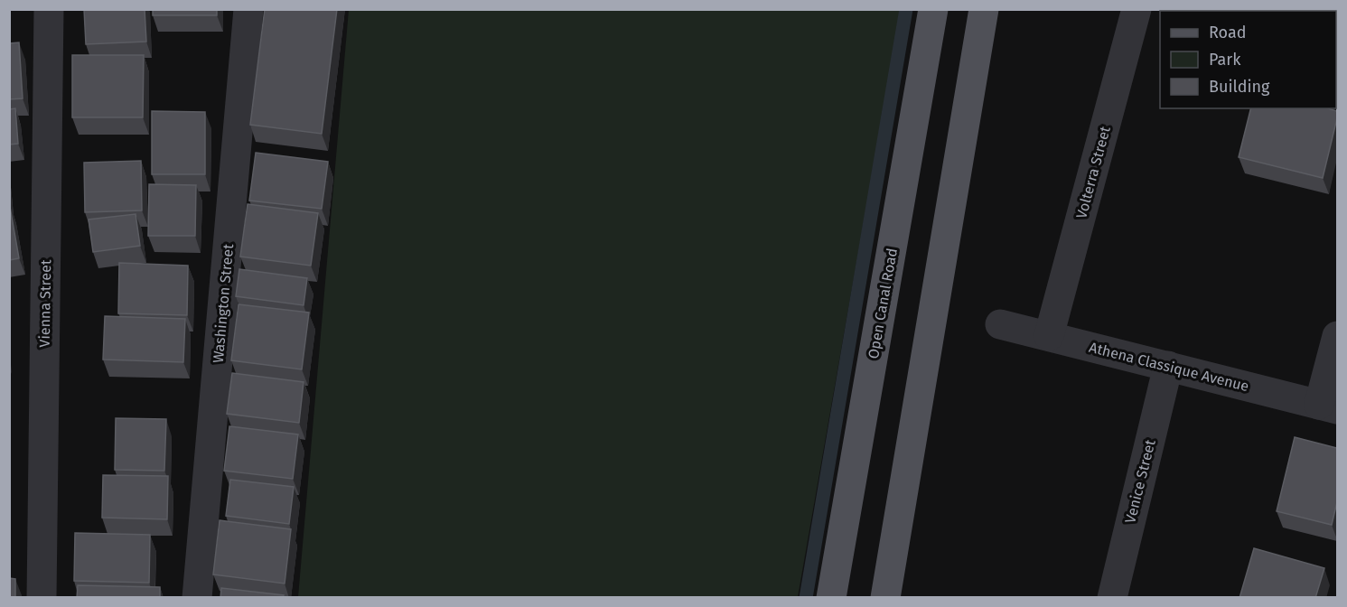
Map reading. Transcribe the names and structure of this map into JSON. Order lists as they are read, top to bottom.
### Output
{
  "streets": {
    "main road": ["Open Canal Road"],
    "street": [
      "Volterra Street",
      "Vienna Street",
      "Washington Street",
      "Athena Classique Avenue",
      "Venice Street"
    ]
  },
  "crossings": [
    ["Volterra Street", "Athena Classique Avenue"],
    ["Athena Classique Avenue", "Venice Street"]
  ],
  "legend": ["Road", "Park", "Building"]
}
